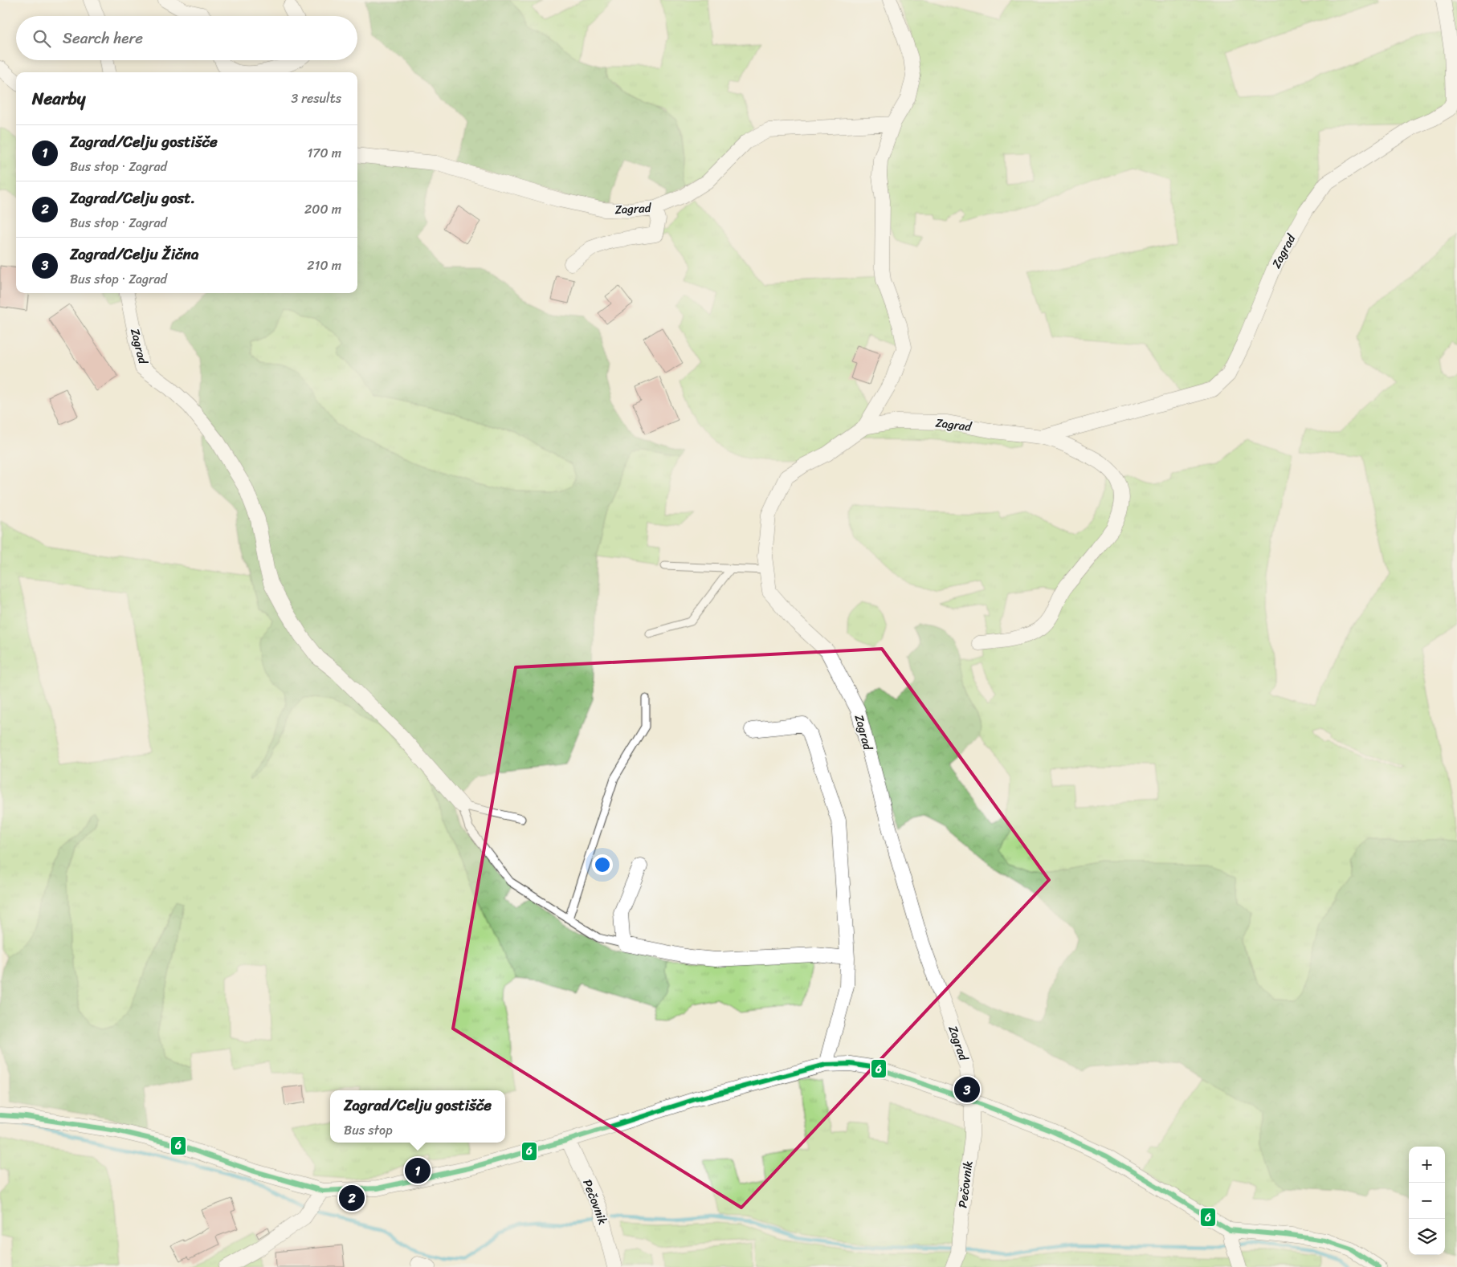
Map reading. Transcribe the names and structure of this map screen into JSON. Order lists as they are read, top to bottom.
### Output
{
  "streets": {
    "street": ["Zagrad", "Pečovnik"]
  },
  "crossings": [
    ["Zagrad", "Pečovnik"]
  ],
  "lines": ["transit line 6"],
  "page": {
    "search": "Search here",
    "heading": ["Nearby", "3 results"],
    "list": [
      {
        "mark": "1",
        "name": "Zagrad/Celju gostišče",
        "note": "Bus stop · Zagrad",
        "value": "170 m"
      },
      {
        "mark": "2",
        "name": "Zagrad/Celju gost.",
        "note": "Bus stop · Zagrad",
        "value": "200 m"
      },
      {
        "mark": "3",
        "name": "Zagrad/Celju Žična",
        "note": "Bus stop · Zagrad",
        "value": "210 m"
      }
    ],
    "pins": ["3", "1", "2"],
    "popup": ["Zagrad/Celju gostišče", "Bus stop"],
    "map_buttons": ["+", "−"]
  }
}
